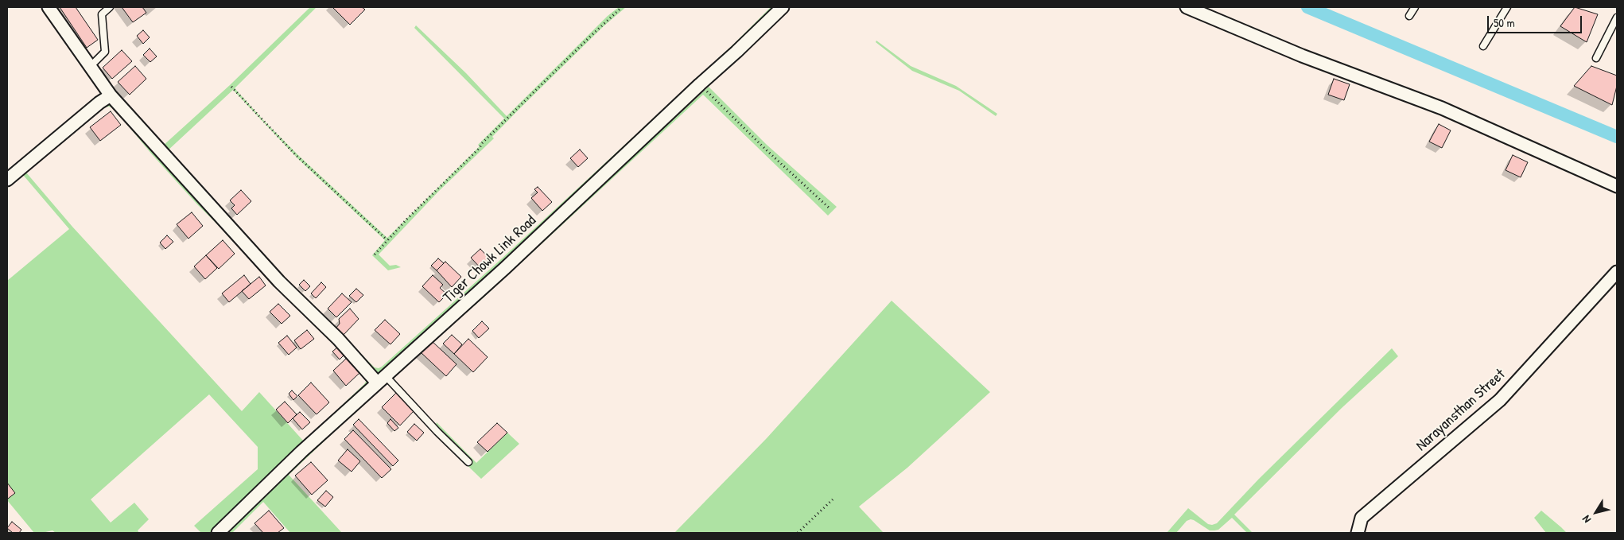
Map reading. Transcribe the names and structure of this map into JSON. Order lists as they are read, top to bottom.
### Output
{
  "streets": {
    "street": ["Tiger Chowk Link Road", "Narayansthan Street"]
  },
  "scale_bar": "50 m",
  "north": "bottom left"
}
